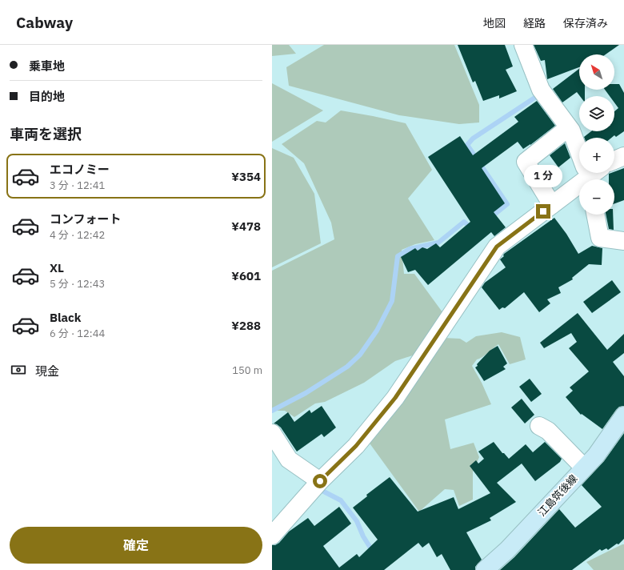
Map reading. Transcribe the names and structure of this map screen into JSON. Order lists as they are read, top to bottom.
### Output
{
  "streets": {
    "main road": ["江島筑後線"]
  },
  "north": "top left",
  "page": {
    "header": "Cabway",
    "nav": ["地図", "経路", "保存済み"],
    "banner": ["乗車地", "目的地"],
    "map_buttons": ["+", "−"],
    "heading": "車両を選択",
    "list": [
      {
        "name": "エコノミー",
        "note": "3 分 · 12:41",
        "value": "¥354"
      },
      {
        "name": "コンフォート",
        "note": "4 分 · 12:42",
        "value": "¥478"
      },
      {
        "name": "XL",
        "note": "5 分 · 12:43",
        "value": "¥601"
      },
      {
        "name": "Black",
        "note": "6 分 · 12:44",
        "value": "¥288"
      }
    ],
    "bubble": "1 分",
    "pay": ["現金", "150 m"],
    "buttons": "確定"
  }
}
